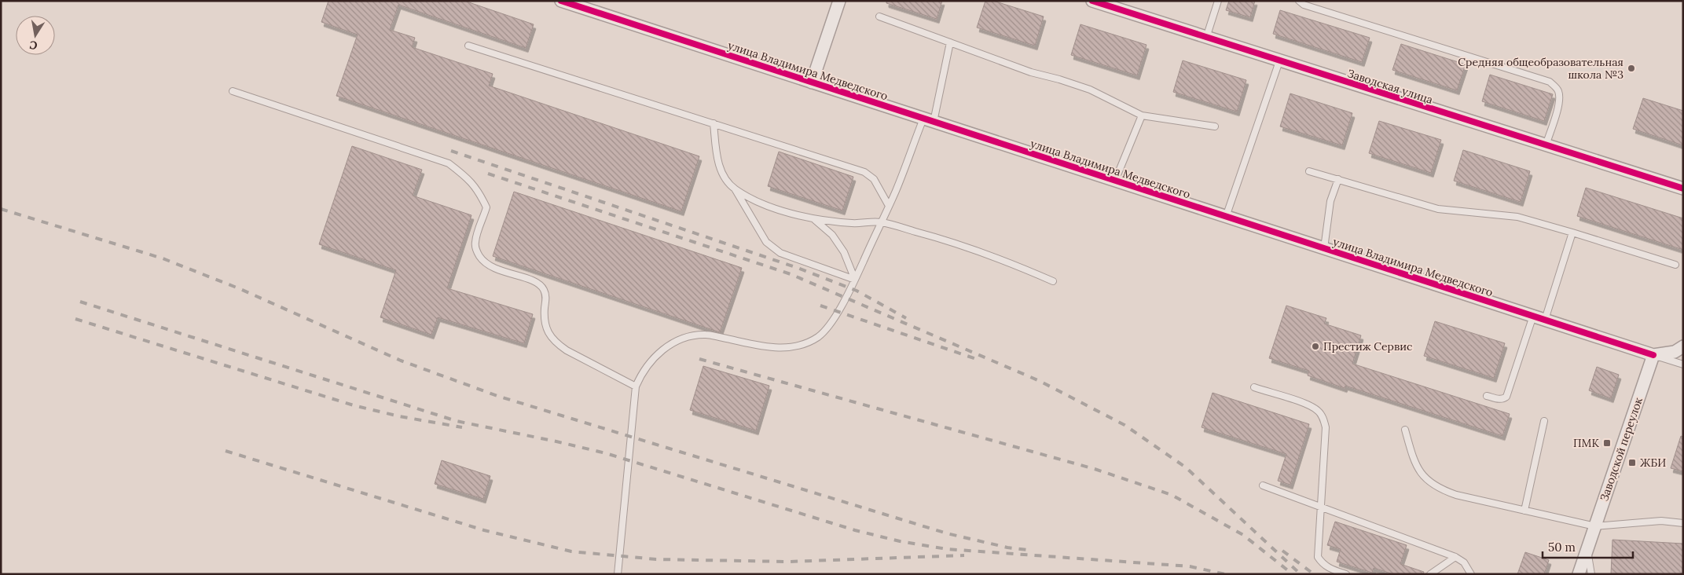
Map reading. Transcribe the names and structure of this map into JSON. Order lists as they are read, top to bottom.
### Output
{
  "streets": {
    "street": ["улица Владимира Медведского", "Заводская улица", "Заводской переулок"]
  },
  "crossings": [
    ["улица Владимира Медведского", "Заводской переулок"]
  ],
  "places": {
    "other": ["Cредняя общеобразовательная школа №3", "Престиж Сервис"],
    "transit": ["ПМК", "ЖБИ"]
  },
  "scale_bar": "50 m",
  "north": "bottom"
}
